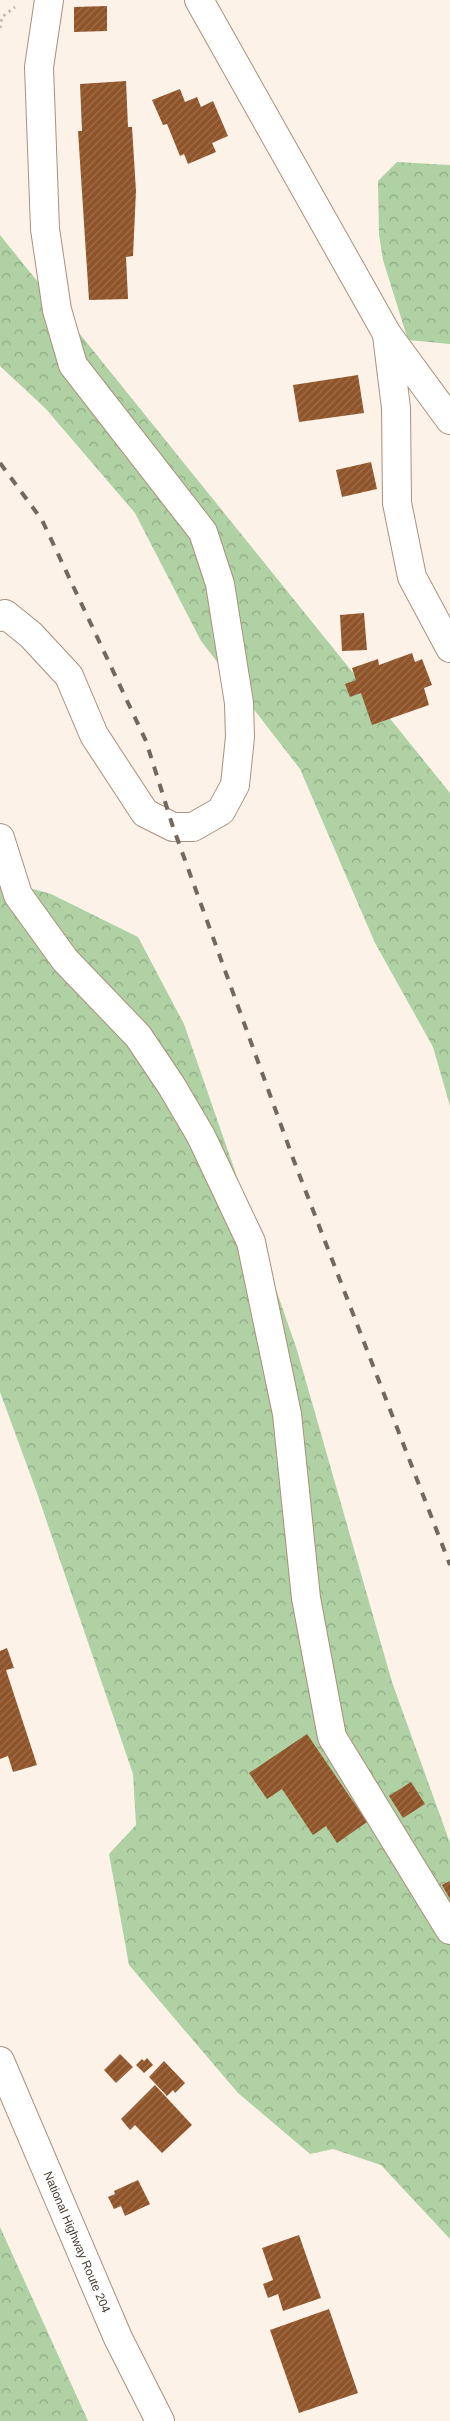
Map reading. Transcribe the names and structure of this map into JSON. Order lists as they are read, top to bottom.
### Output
{
  "streets": {
    "main road": ["National Highway Route 204"]
  }
}
